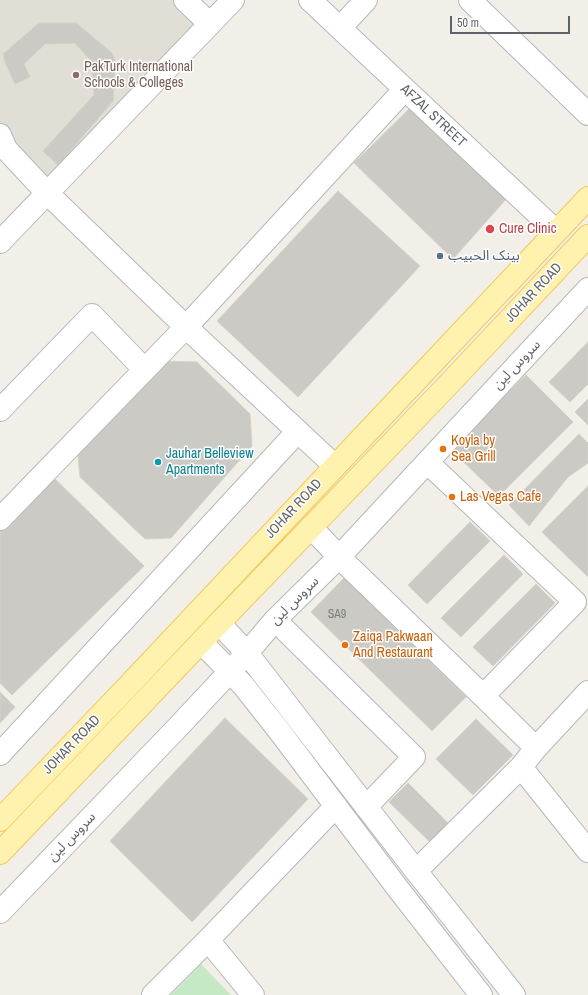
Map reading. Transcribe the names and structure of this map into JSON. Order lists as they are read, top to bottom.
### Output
{
  "streets": {
    "main road": ["JOHAR ROAD"],
    "street": ["AFZAL STREET", "سروس لین"]
  },
  "crossings": [
    ["AFZAL STREET", "JOHAR ROAD"]
  ],
  "places": [
    "PakTurk International Schools & Colleges",
    "Cure Clinic",
    "بينک الحبيب",
    "Koyla by Sea Grill",
    "Jauhar Belleview Apartments",
    "Las Vegas Cafe",
    "Zaiqa Pakwaan And Restaurant"
  ],
  "house_numbers": ["SA9"],
  "scale_bar": "50 m"
}
